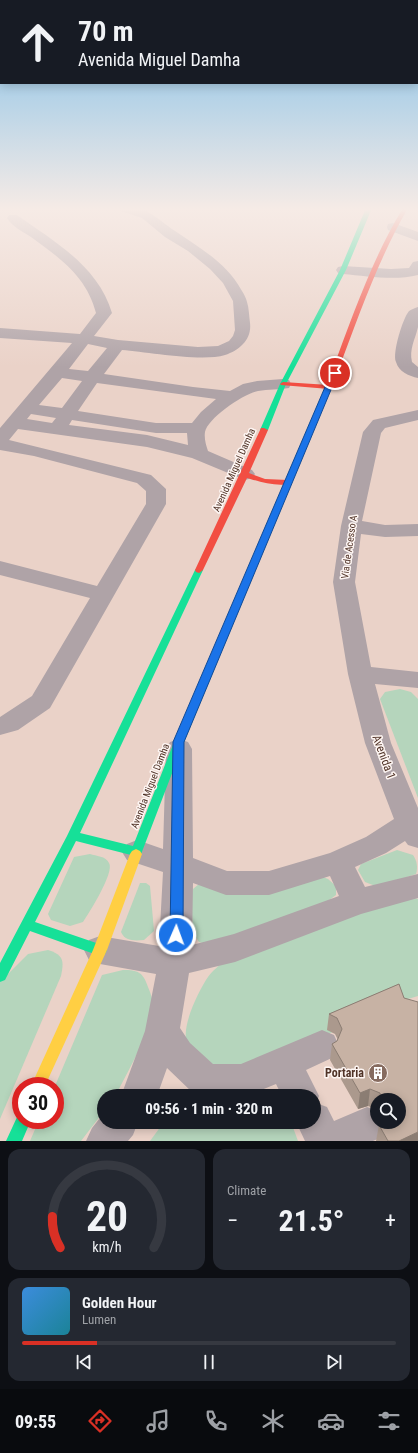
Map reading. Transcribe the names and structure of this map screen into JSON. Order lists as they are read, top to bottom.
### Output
{
  "streets": {
    "street": ["Avenida Miguel Damha", "Via de Acesso A", "Avenida 1"]
  },
  "crossings": [
    ["Via de Acesso A", "Avenida 1"]
  ],
  "places": {
    "building": ["Portaria"]
  },
  "page": {
    "turn": ["70 m", "Avenida Miguel Damha"],
    "limit": "30",
    "trip": "09:56 · 1 min · 320 m",
    "tile": "Climate",
    "heat": ["−", "21.5°", "+"],
    "song": ["Golden Hour", "Lumen"],
    "tabs": "09:55",
    "gauge": ["20", "km/h"]
  }
}
